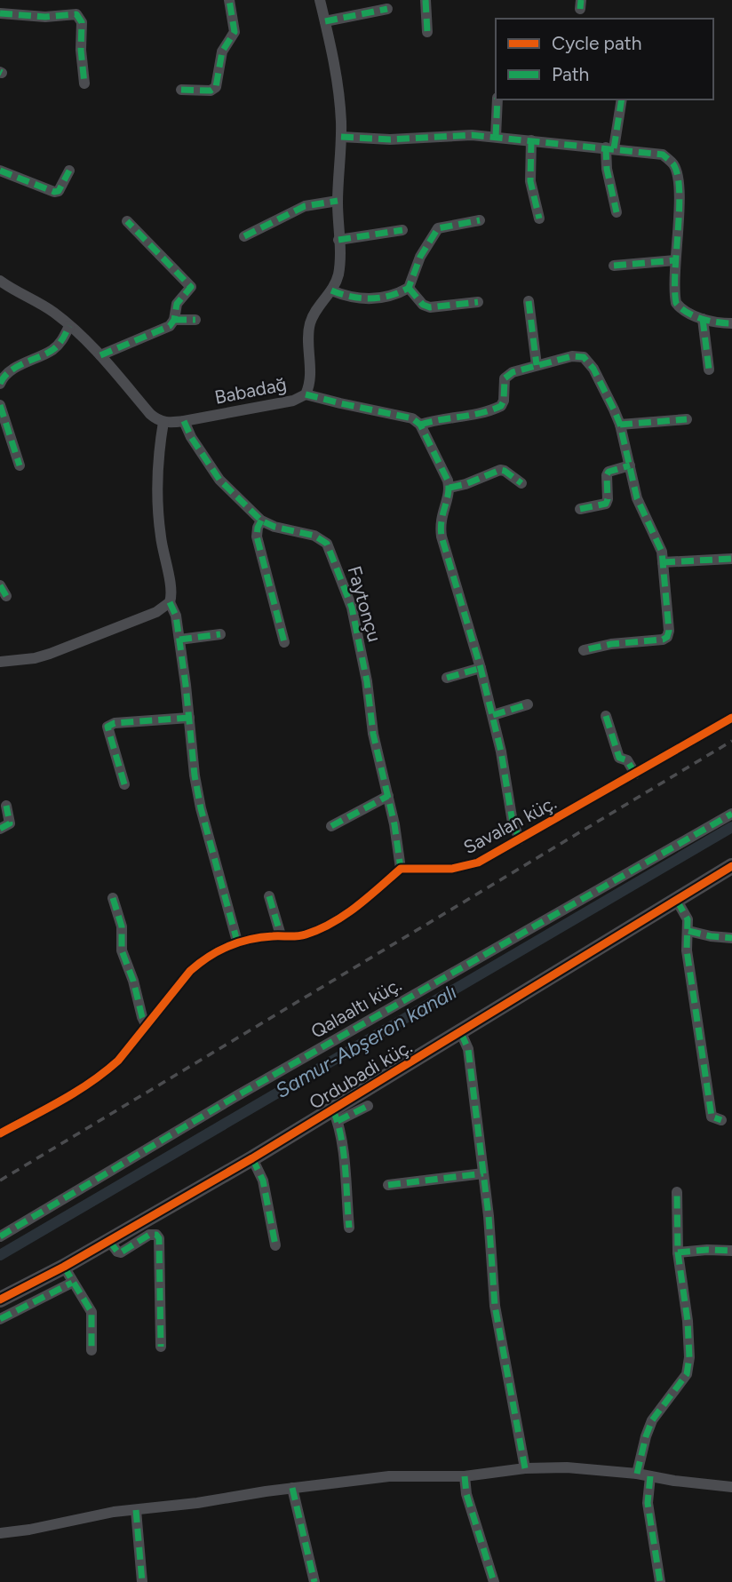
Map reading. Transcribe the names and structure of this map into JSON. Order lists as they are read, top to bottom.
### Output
{
  "streets": {
    "street": [
      "Babadağ",
      "Faytonçu",
      "Savalan küç.",
      "Qalaaltı küç.",
      "Ordubadi küç."
    ]
  },
  "crossings": [
    ["Babadağ", "Faytonçu"],
    ["Faytonçu", "Savalan küç."]
  ],
  "water": ["Samur-Abşeron kanalı"],
  "legend": ["Cycle path", "Path"]
}
